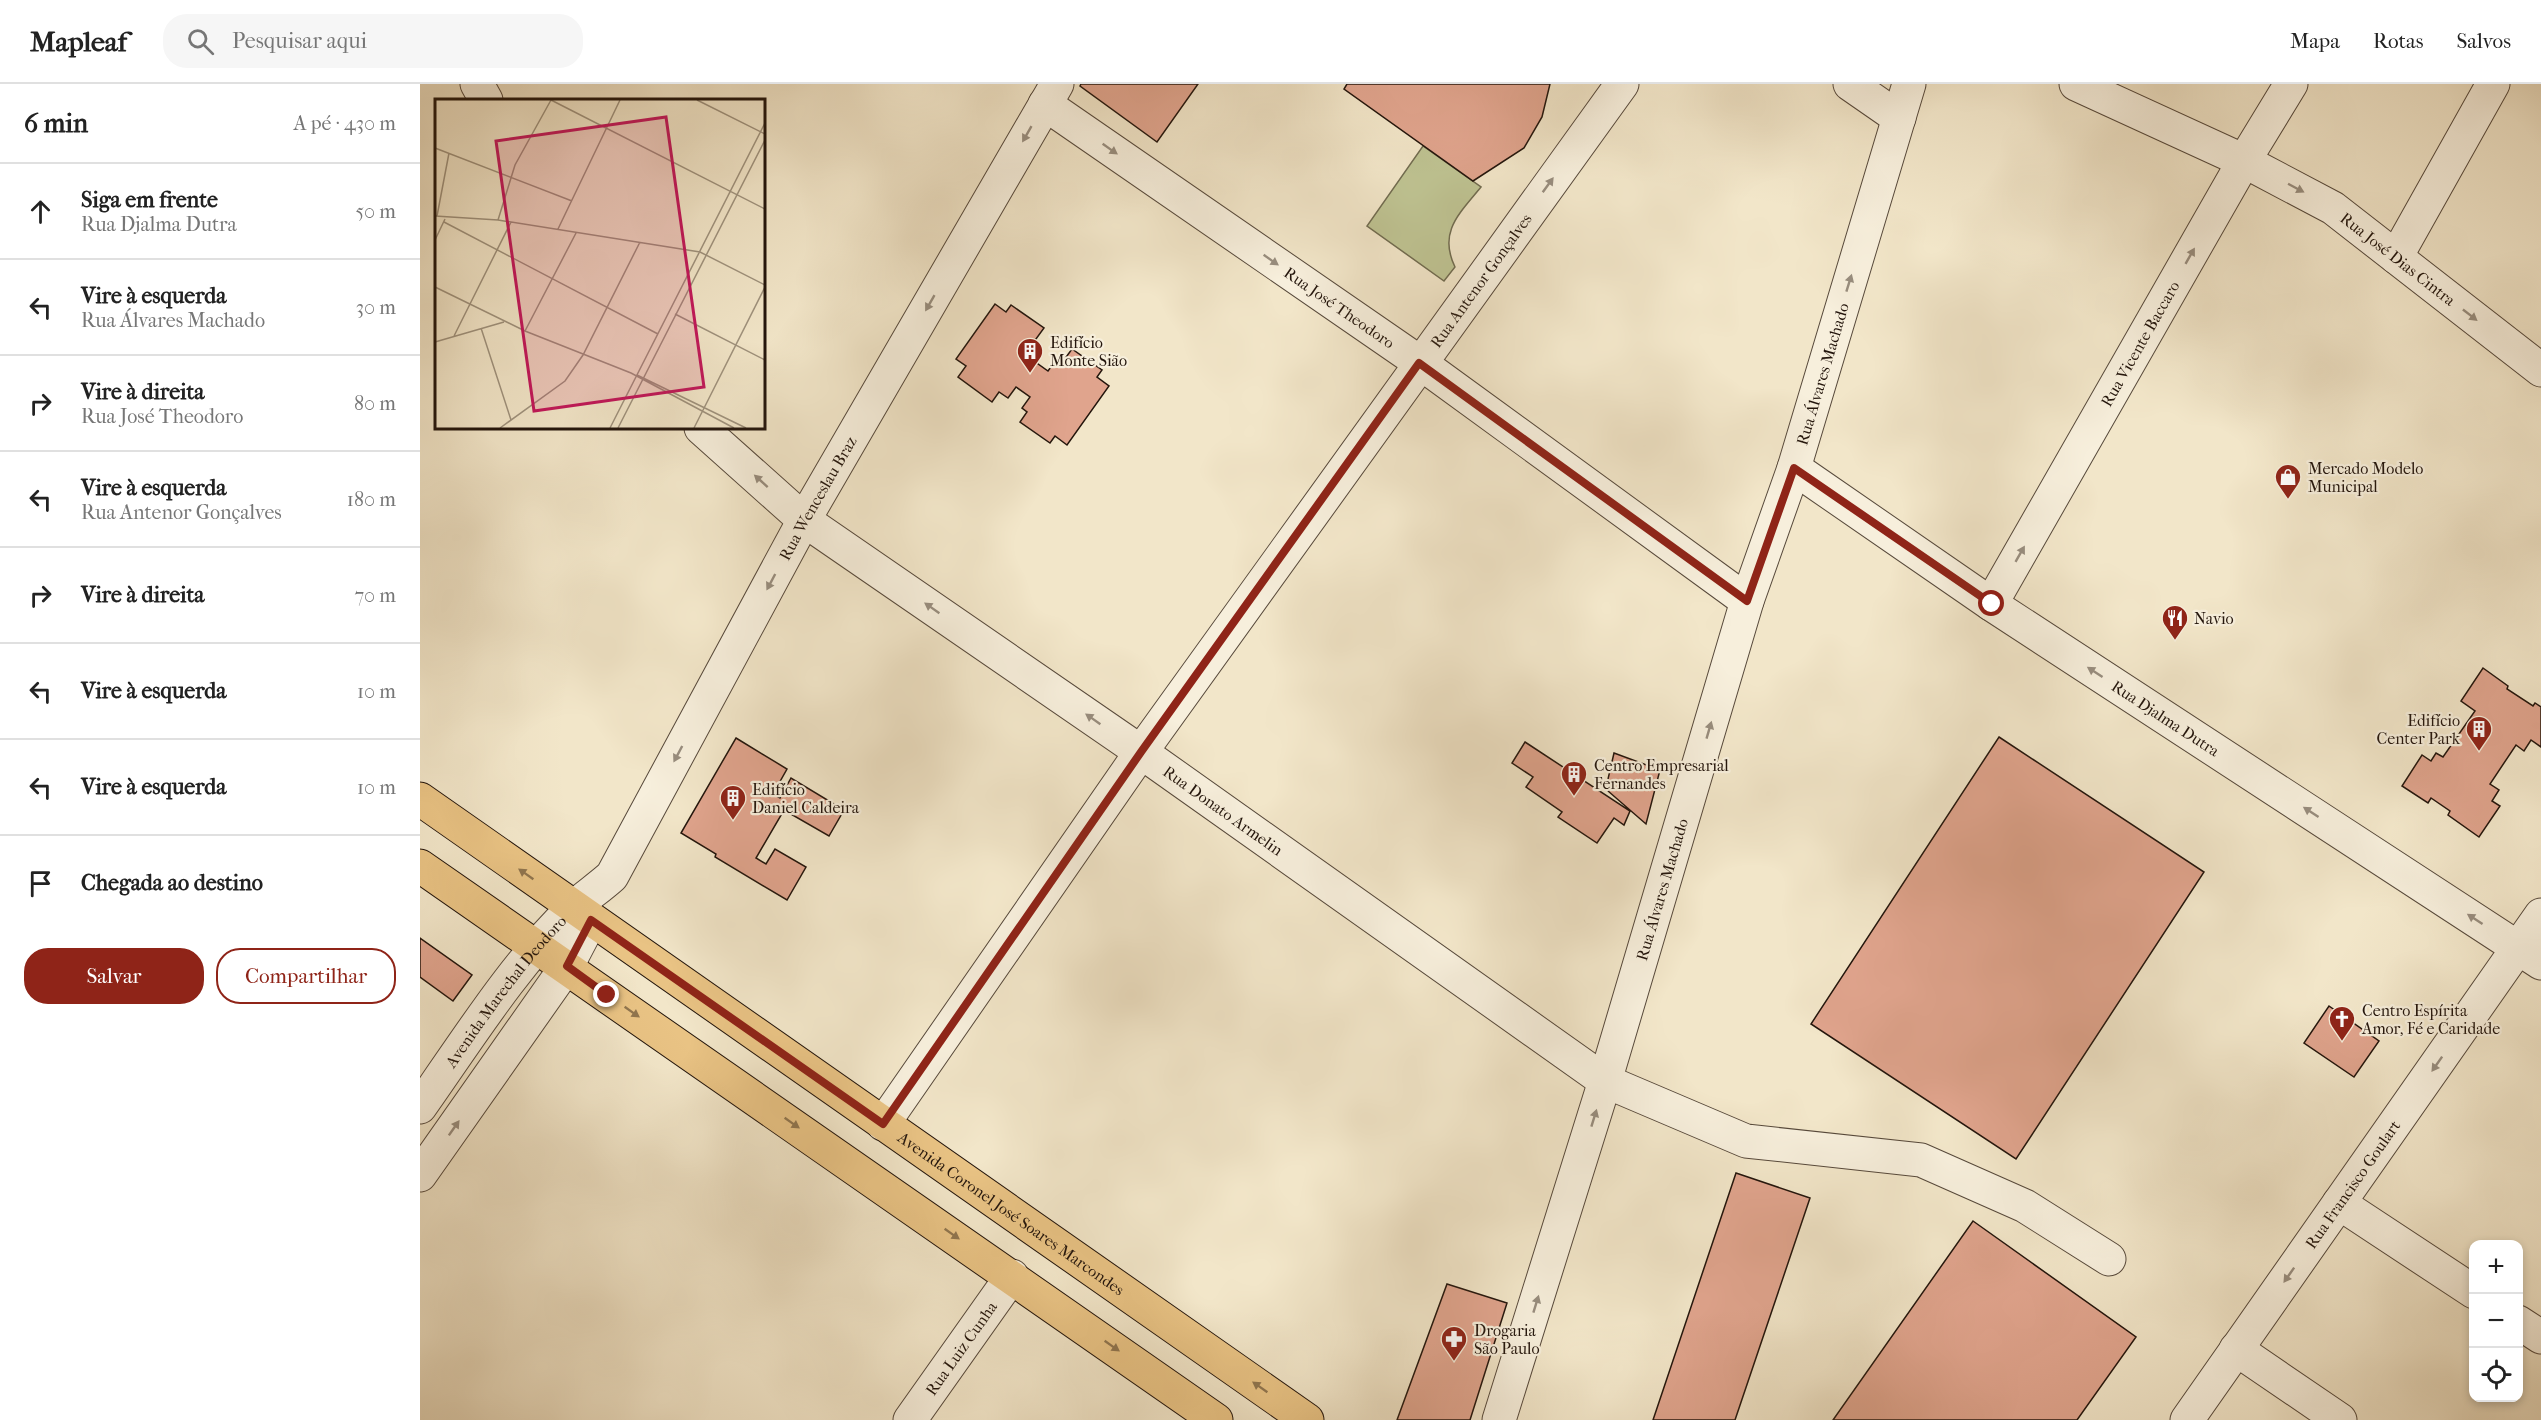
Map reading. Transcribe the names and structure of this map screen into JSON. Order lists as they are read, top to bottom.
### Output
{
  "streets": {
    "main road": ["Avenida Coronel José Soares Marcondes"],
    "street": [
      "Rua José Dias Cintra",
      "Rua Antenor Gonçalves",
      "Rua José Theodoro",
      "Rua Vicente Baccaro",
      "Rua Álvares Machado",
      "Rua Wenceslau Braz",
      "Rua Djalma Dutra",
      "Rua Donato Armelin",
      "Avenida Marechal Deodoro",
      "Rua Francisco Goulart",
      "Rua Luiz Cunha"
    ]
  },
  "crossings": [
    ["Rua José Dias Cintra", "Rua Vicente Baccaro"],
    ["Rua Antenor Gonçalves", "Rua José Theodoro"],
    ["Rua Antenor Gonçalves", "Rua Donato Armelin"],
    ["Rua Antenor Gonçalves", "Avenida Coronel José Soares Marcondes"],
    ["Rua José Theodoro", "Rua Álvares Machado"],
    ["Rua José Theodoro", "Rua Wenceslau Braz"],
    ["Rua Vicente Baccaro", "Rua Djalma Dutra"],
    ["Rua Álvares Machado", "Rua Djalma Dutra"],
    ["Rua Álvares Machado", "Rua Donato Armelin"],
    ["Rua Wenceslau Braz", "Rua Donato Armelin"],
    ["Rua Wenceslau Braz", "Avenida Marechal Deodoro"],
    ["Rua Wenceslau Braz", "Avenida Coronel José Soares Marcondes"],
    ["Rua Djalma Dutra", "Rua Francisco Goulart"],
    ["Avenida Marechal Deodoro", "Avenida Coronel José Soares Marcondes"]
  ],
  "one_way": [
    "Rua José Dias Cintra",
    "Rua José Theodoro",
    "Rua Vicente Baccaro",
    "Rua Álvares Machado",
    "Rua Wenceslau Braz",
    "Rua Djalma Dutra",
    "Rua Francisco Goulart"
  ],
  "places": {
    "building": [
      "Edifício Monte Sião",
      "Edifício Center Park",
      "Centro Empresarial Fernandes",
      "Edifício Daniel Caldeira"
    ],
    "shop": ["Mercado Modelo Municipal"],
    "restaurant": ["Navio"],
    "church": ["Centro Espírita Amor, Fé e Caridade"],
    "pharmacy": ["Drogaria São Paulo"]
  },
  "page": {
    "header": "Mapleaf",
    "search": "Pesquisar aqui",
    "nav": ["Mapa", "Rotas", "Salvos"],
    "heading": ["6 min", "A pé · 430 m"],
    "list": [
      ["Siga em frente", "Rua Djalma Dutra", "50 m"],
      ["Vire à esquerda", "Rua Álvares Machado", "30 m"],
      ["Vire à direita", "Rua José Theodoro", "80 m"],
      ["Vire à esquerda", "Rua Antenor Gonçalves", "180 m"],
      ["Vire à direita", "70 m"],
      ["Vire à esquerda", "10 m"],
      ["Vire à esquerda", "10 m"],
      "Chegada ao destino"
    ],
    "buttons": ["Salvar", "Compartilhar"],
    "map_buttons": ["+", "−"]
  }
}
